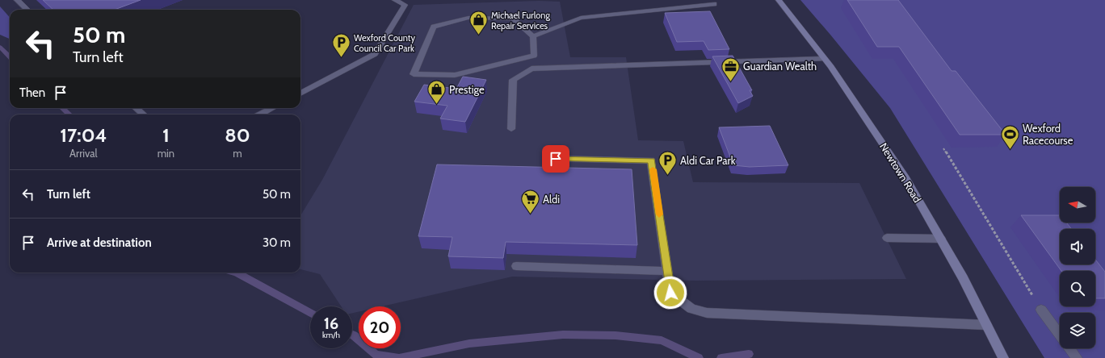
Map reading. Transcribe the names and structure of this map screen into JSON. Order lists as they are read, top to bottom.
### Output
{
  "streets": {
    "main road": ["Newtown Road"]
  },
  "places": {
    "shop": ["Michael Furlong Repair Services", "Prestige"],
    "parking": ["Wexford County Council Car Park", "Aldi Car Park"],
    "office": ["Guardian Wealth"],
    "sports": ["Wexford Racecourse"],
    "supermarket": ["Aldi"]
  },
  "north": "left",
  "page": {
    "turn": ["50 m", "Turn left"],
    "then": "Then",
    "eta": [
      "17:04",
      "Arrival",
      "1",
      "min",
      "80",
      "m"
    ],
    "list": [
      {
        "name": "Turn left",
        "value": "50 m"
      },
      {
        "name": "Arrive at destination",
        "value": "30 m"
      }
    ],
    "speed": "16 km/h",
    "limit": "20"
  }
}
